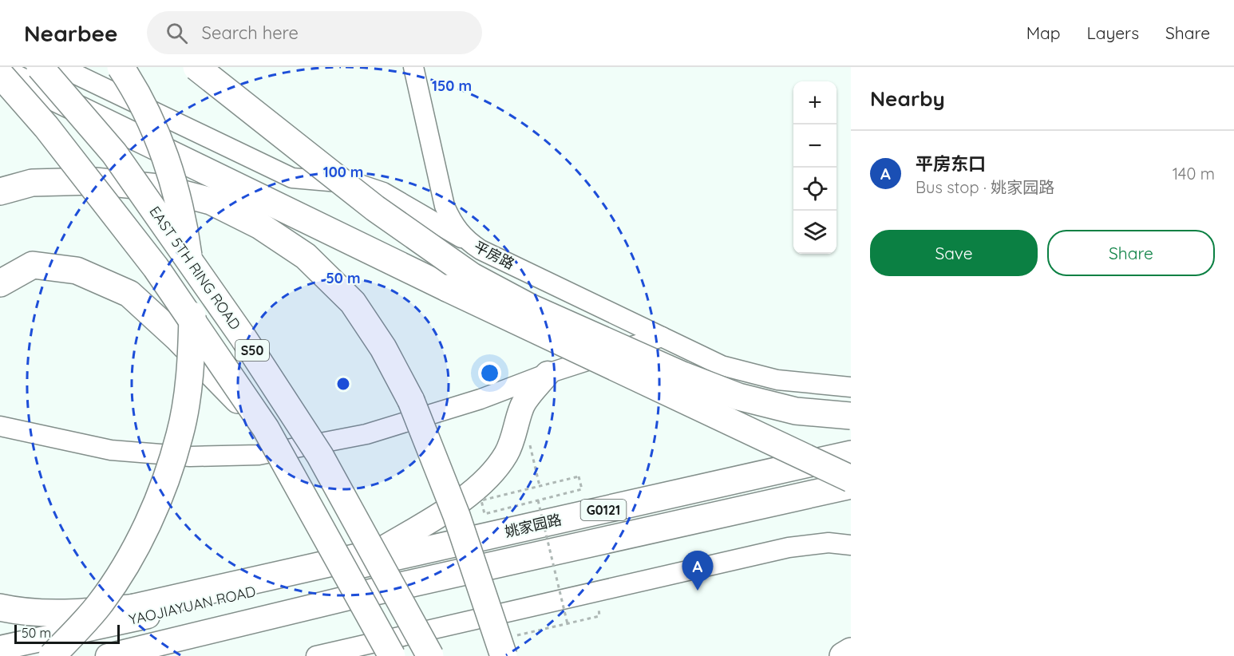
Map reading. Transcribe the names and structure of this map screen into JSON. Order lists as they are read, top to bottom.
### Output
{
  "streets": {
    "highway": [
      "EAST 5TH RING ROAD",
      "S50",
      "G0121",
      "姚家园路"
    ],
    "main road": ["YAOJIAYUAN ROAD"],
    "street": ["平房路"]
  },
  "crossings": [
    ["姚家园路", "YAOJIAYUAN ROAD"]
  ],
  "scale_bar": "50 m",
  "page": {
    "header": "Nearbee",
    "search": "Search here",
    "nav": ["Map", "Layers", "Share"],
    "heading": "Nearby",
    "map_buttons": ["+", "−"],
    "list": [
      {
        "mark": "A",
        "name": "平房东口",
        "note": "Bus stop · 姚家园路",
        "value": "140 m"
      }
    ],
    "buttons": ["Save", "Share"],
    "pins": "A",
    "scale": "50 m"
  },
  "rings": ["150 m", "100 m", "50 m"]
}
